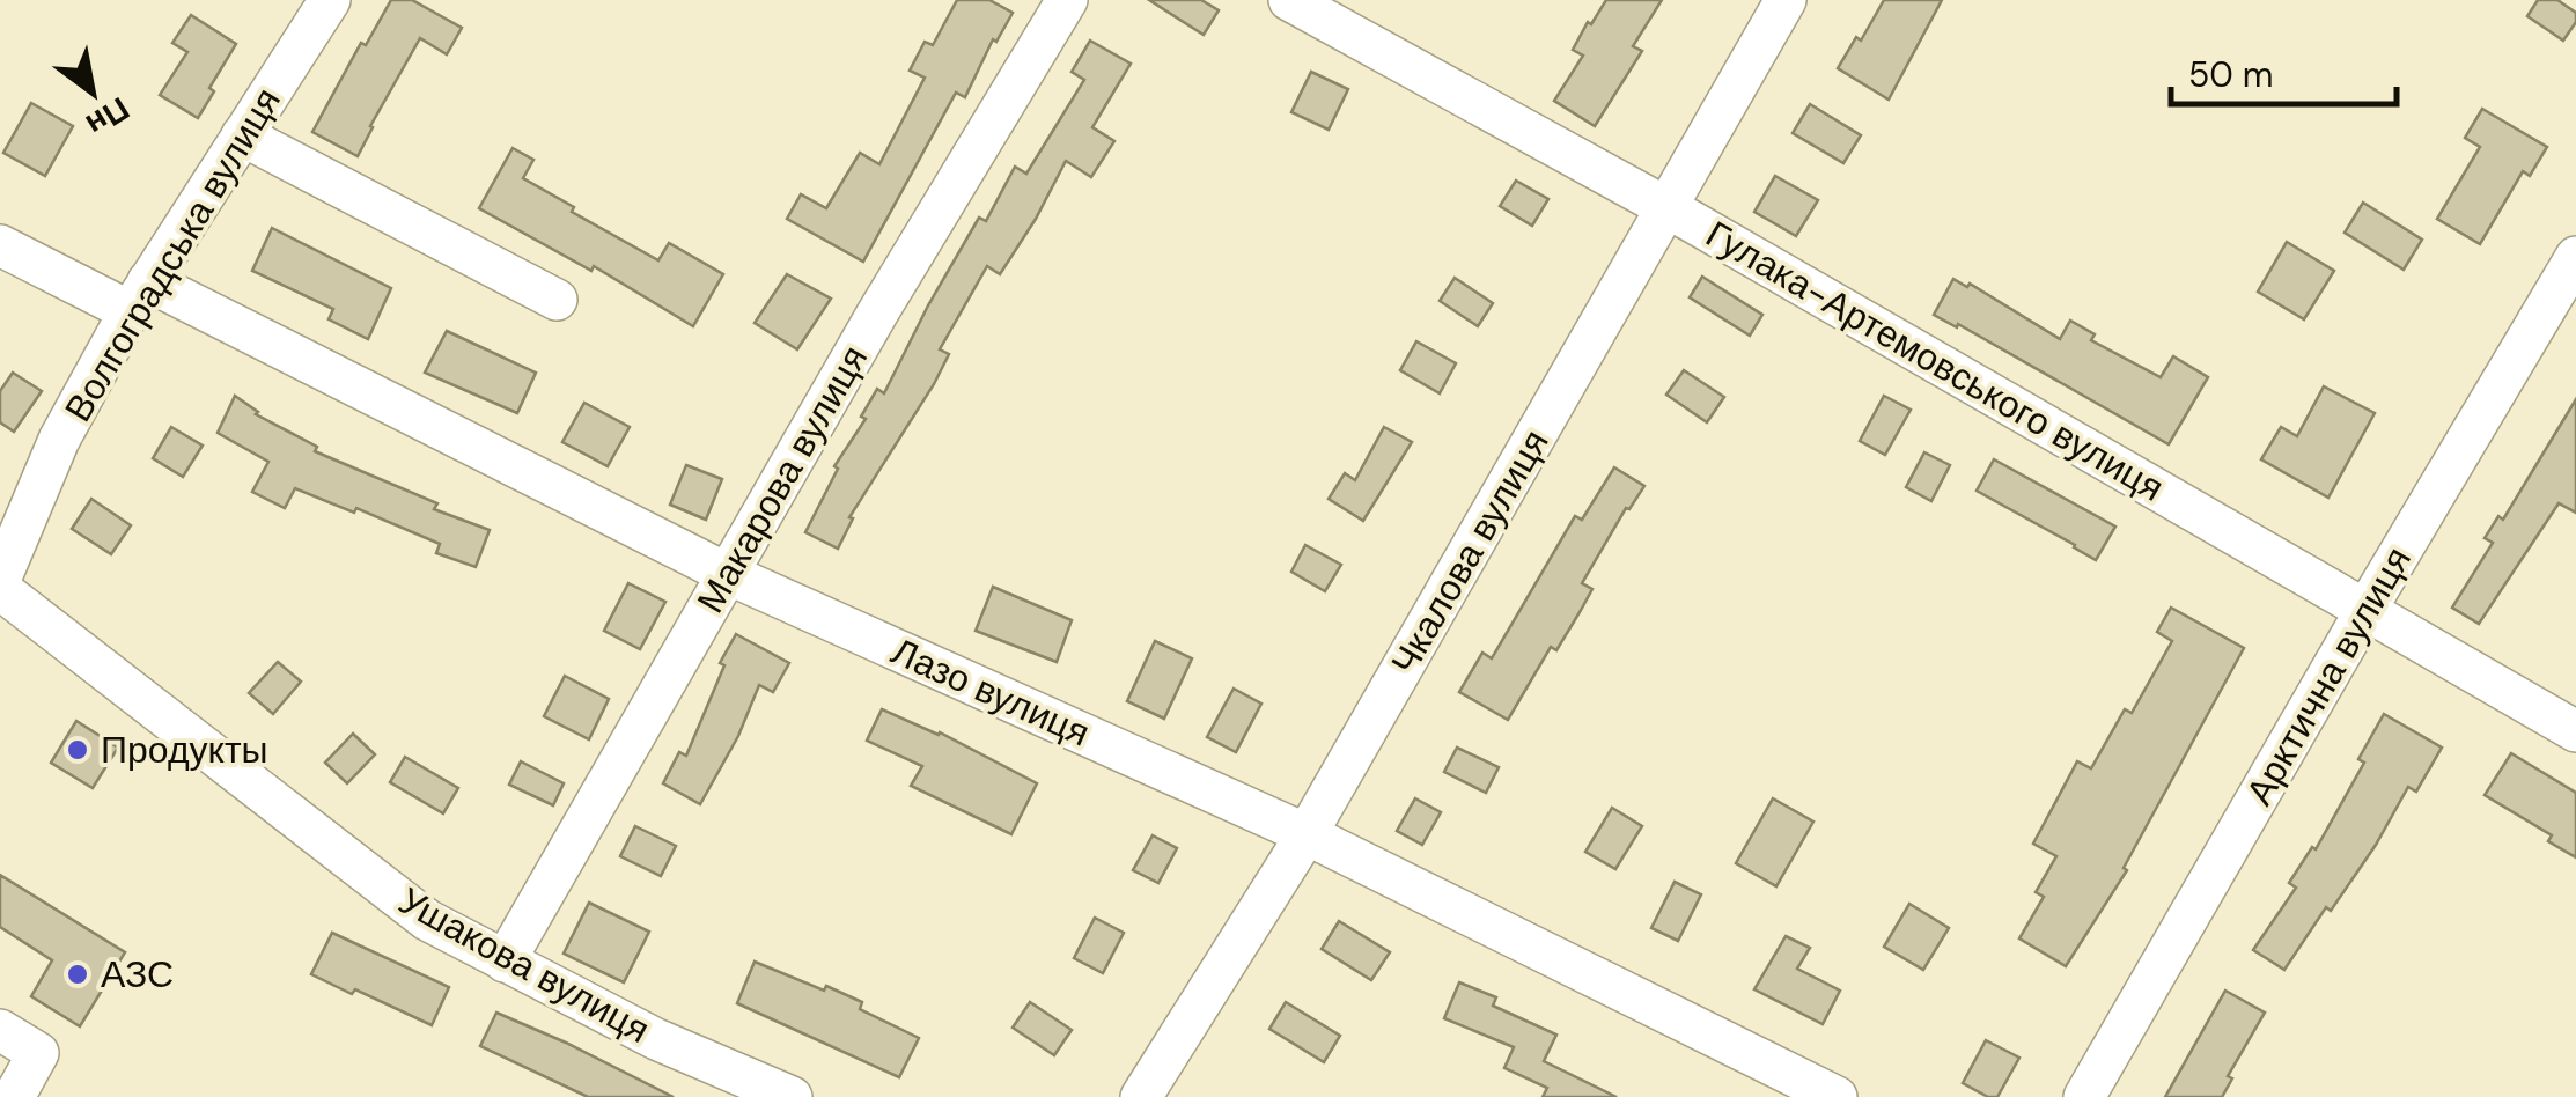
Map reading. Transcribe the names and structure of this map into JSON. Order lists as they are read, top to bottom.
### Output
{
  "streets": {
    "street": [
      "Волгоградська вулиця",
      "Гулака-Артемовського вулиця",
      "Макарова вулиця",
      "Чкалова вулиця",
      "Арктична вулиця",
      "Лазо вулиця",
      "Ушакова вулиця"
    ]
  },
  "crossings": [
    ["Волгоградська вулиця", "Лазо вулиця"],
    ["Гулака-Артемовського вулиця", "Чкалова вулиця"],
    ["Гулака-Артемовського вулиця", "Арктична вулиця"],
    ["Макарова вулиця", "Лазо вулиця"],
    ["Макарова вулиця", "Ушакова вулиця"],
    ["Чкалова вулиця", "Лазо вулиця"]
  ],
  "places": ["Продукты", "АЗС"],
  "scale_bar": "50 m",
  "north": "bottom right"
}
